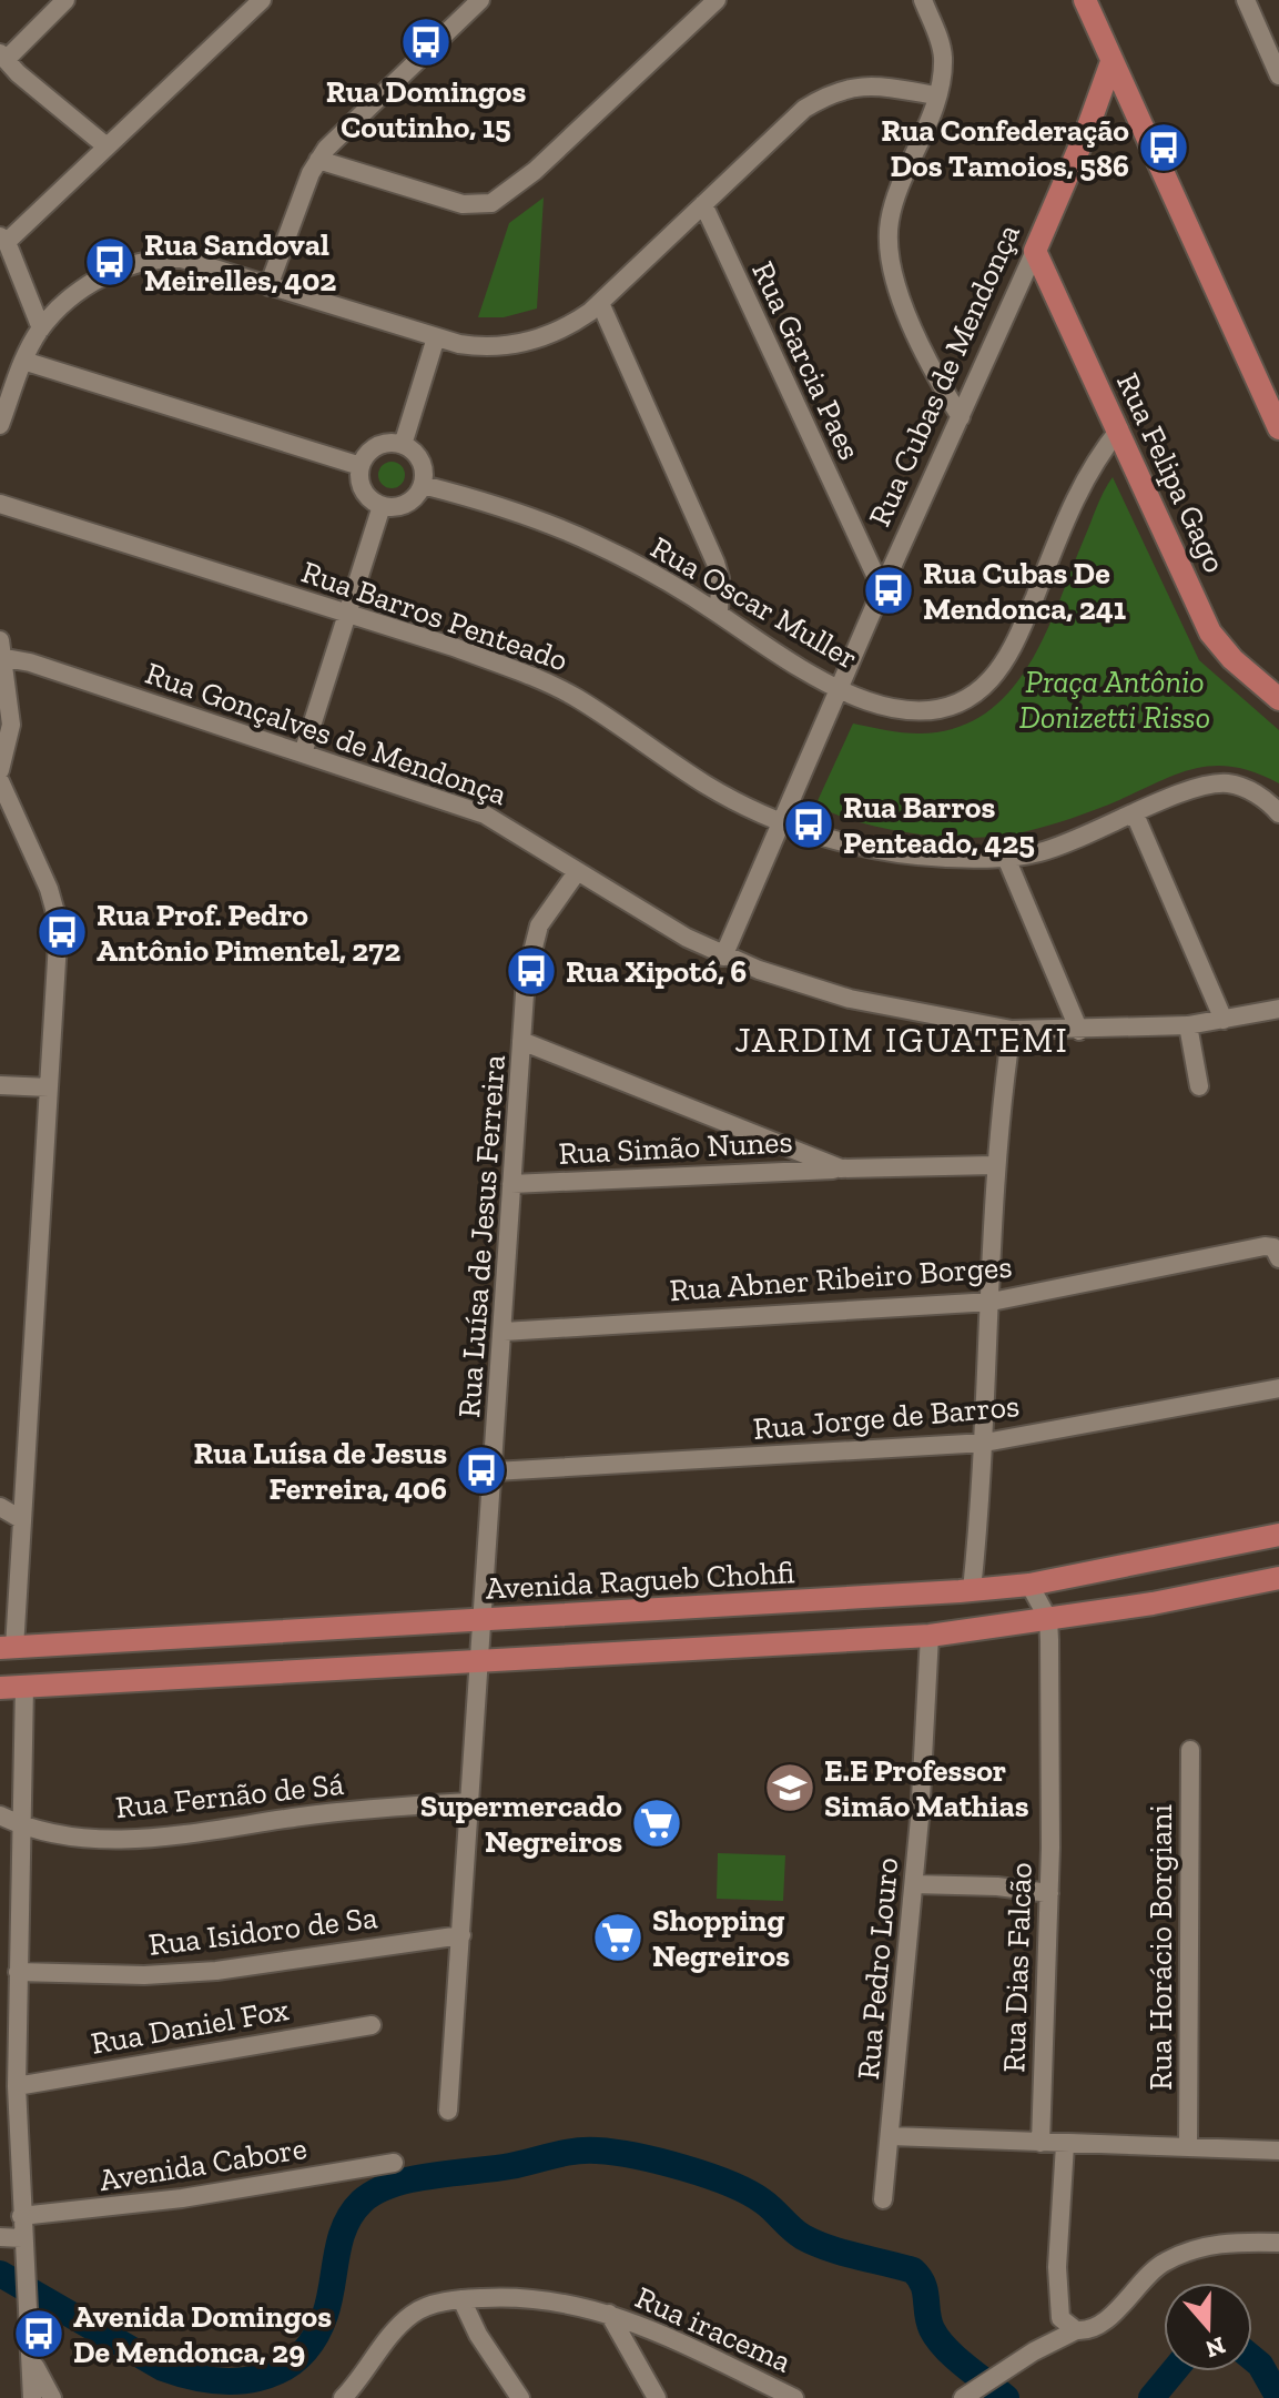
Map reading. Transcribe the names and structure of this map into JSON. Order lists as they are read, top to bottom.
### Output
{
  "streets": {
    "main road": ["Rua Cubas de Mendonça", "Rua Felipa Gago", "Avenida Ragueb Chohfi"],
    "street": [
      "Rua Garcia Paes",
      "Rua Oscar Muller",
      "Rua Barros Penteado",
      "Rua Gonçalves de Mendonça",
      "Rua Simão Nunes",
      "Rua Luísa de Jesus Ferreira",
      "Rua Abner Ribeiro Borges",
      "Rua Jorge de Barros",
      "Rua Fernão de Sá",
      "Rua Isidoro de Sa",
      "Rua Horácio Borgiani",
      "Rua Dias Falcão",
      "Rua Pedro Louro",
      "Rua Daniel Fox",
      "Avenida Cabore",
      "Rua iracema"
    ]
  },
  "crossings": [
    ["Rua Garcia Paes", "Rua Cubas de Mendonça"],
    ["Rua Cubas de Mendonça", "Rua Felipa Gago"],
    ["Rua Cubas de Mendonça", "Rua Oscar Muller"],
    ["Rua Cubas de Mendonça", "Rua Barros Penteado"],
    ["Rua Cubas de Mendonça", "Rua Gonçalves de Mendonça"],
    ["Rua Felipa Gago", "Rua Oscar Muller"],
    ["Rua Simão Nunes", "Rua Luísa de Jesus Ferreira"],
    ["Rua Luísa de Jesus Ferreira", "Rua Abner Ribeiro Borges"],
    ["Rua Luísa de Jesus Ferreira", "Rua Jorge de Barros"],
    ["Rua Luísa de Jesus Ferreira", "Avenida Ragueb Chohfi"],
    ["Rua Luísa de Jesus Ferreira", "Rua Fernão de Sá"],
    ["Rua Luísa de Jesus Ferreira", "Rua Isidoro de Sa"],
    ["Avenida Ragueb Chohfi", "Rua Dias Falcão"]
  ],
  "districts": ["JARDIM IGUATEMI"],
  "parks": ["Praça Antônio Donizetti Risso"],
  "places": {
    "bus stop": [
      "Rua Domingos Coutinho, 15",
      "Rua Confederação Dos Tamoios, 586",
      "Rua Sandoval Meirelles, 402",
      "Rua Cubas De Mendonca, 241",
      "Rua Barros Penteado, 425",
      "Rua Prof. Pedro Antônio Pimentel, 272",
      "Rua Xipotó, 6",
      "Rua Luísa de Jesus Ferreira, 406",
      "Avenida Domingos De Mendonca, 29"
    ],
    "school or university": ["E.E Professor Simão Mathias"],
    "supermarket": ["Supermercado Negreiros", "Shopping Negreiros"]
  },
  "north": "bottom"
}
